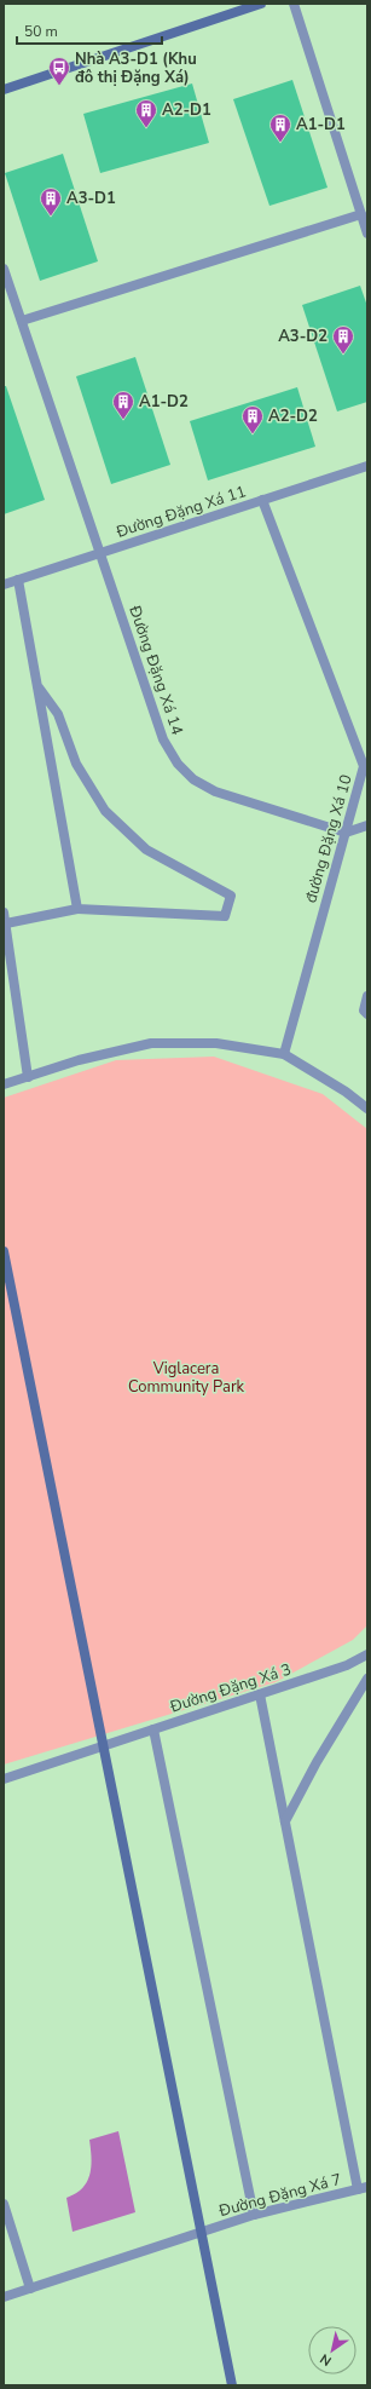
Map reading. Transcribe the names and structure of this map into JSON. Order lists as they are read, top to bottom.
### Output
{
  "streets": {
    "street": [
      "Đường Đặng Xá 11",
      "Đường Đặng Xá 14",
      "đường Đặng Xá 10",
      "Đường Đặng Xá 3",
      "Đường Đặng Xá 7"
    ]
  },
  "crossings": [
    ["Đường Đặng Xá 11", "Đường Đặng Xá 14"],
    ["Đường Đặng Xá 11", "đường Đặng Xá 10"],
    ["Đường Đặng Xá 14", "đường Đặng Xá 10"]
  ],
  "parks": ["Viglacera Community Park"],
  "places": {
    "bus stop": ["Nhà A3-D1 (Khu đô thị Đặng Xá)"],
    "building": [
      "A2-D1",
      "A1-D1",
      "A3-D1",
      "A3-D2",
      "A1-D2",
      "A2-D2"
    ]
  },
  "scale_bar": "50 m",
  "north": "bottom left"
}
